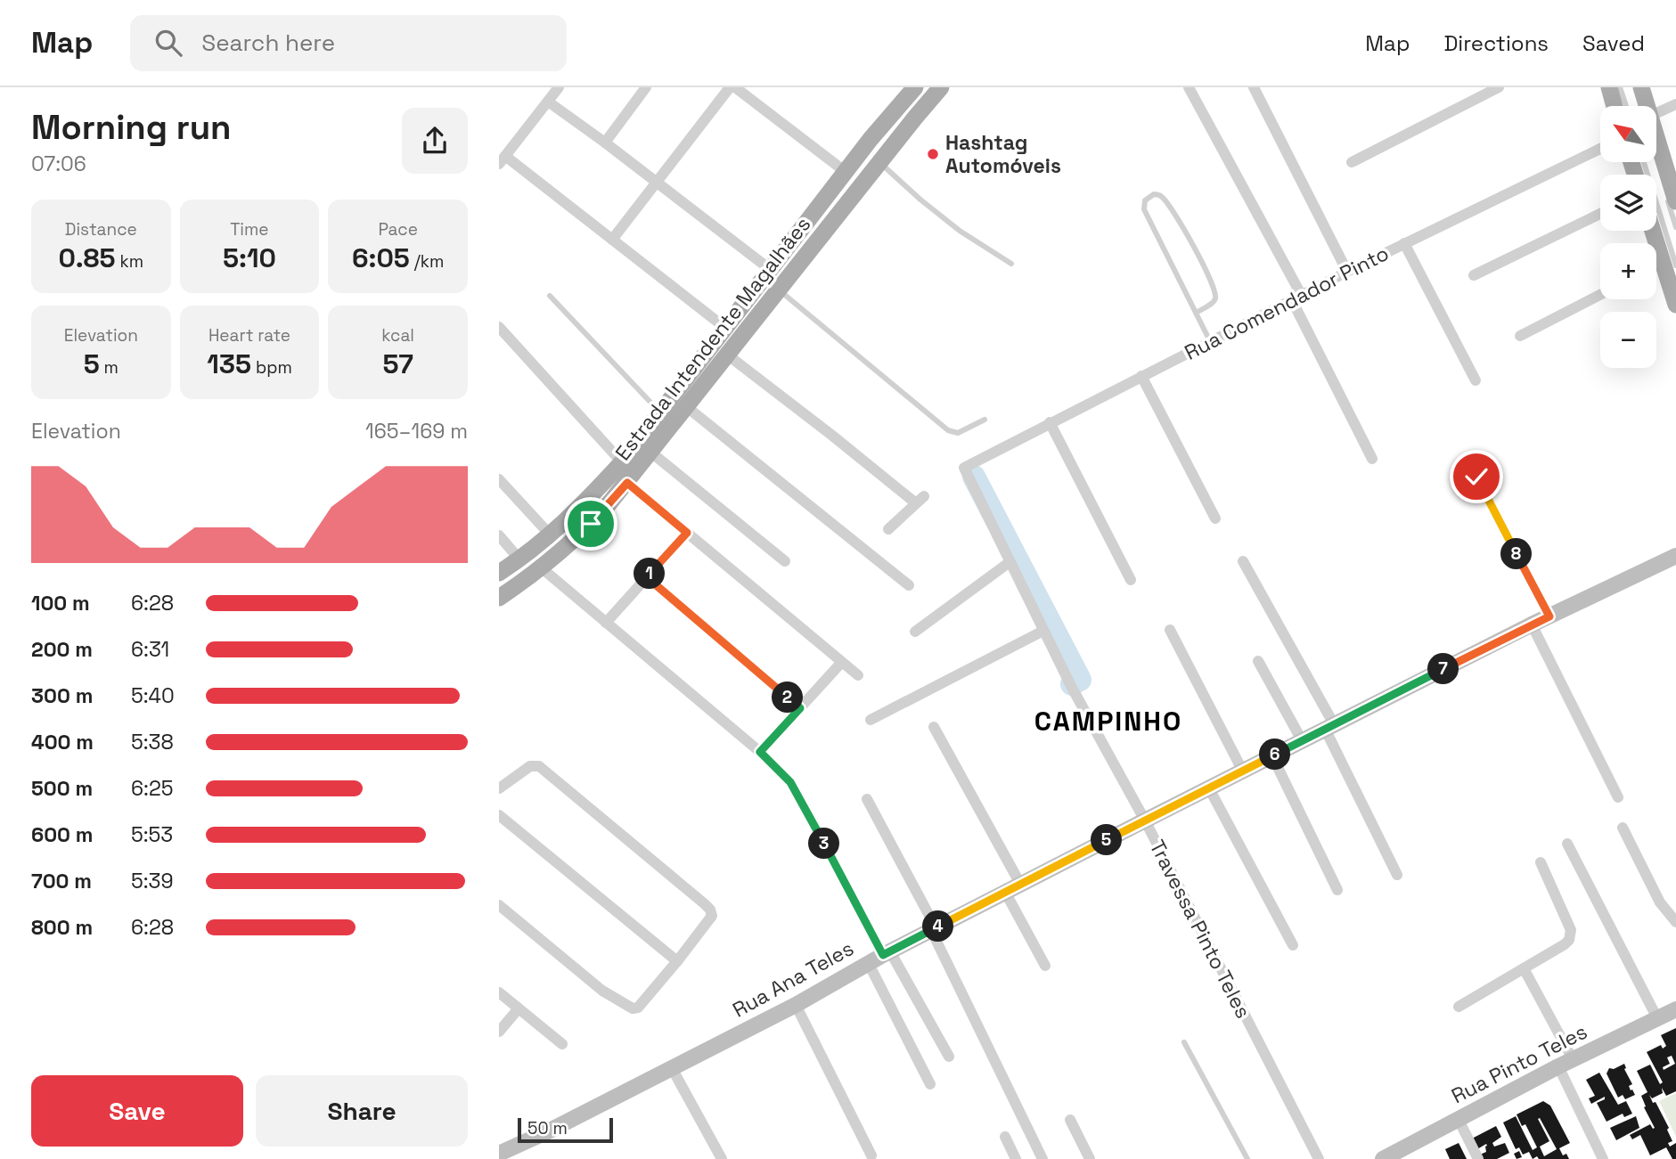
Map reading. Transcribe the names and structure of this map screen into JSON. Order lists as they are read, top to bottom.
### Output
{
  "streets": {
    "main road": ["Estrada Intendente Magalhães"],
    "street": [
      "Rua Comendador Pinto",
      "Travessa Pinto Teles",
      "Rua Ana Teles",
      "Rua Pinto Teles"
    ]
  },
  "crossings": [
    ["Rua Comendador Pinto", "Travessa Pinto Teles"],
    ["Travessa Pinto Teles", "Rua Ana Teles"]
  ],
  "districts": ["CAMPINHO"],
  "places": ["Hashtag Automóveis"],
  "scale_bar": "50 m",
  "north": "top left",
  "page": {
    "header": "Map",
    "search": "Search here",
    "nav": ["Map", "Directions", "Saved"],
    "heading": ["Morning run", "07:06"],
    "map_buttons": ["+", "−"],
    "stats": [
      ["Distance", "0.85 km"],
      ["Time", "5:10"],
      ["Pace", "6:05 /km"],
      ["Elevation", "5 m"],
      ["Heart rate", "135 bpm"],
      ["kcal", "57"]
    ],
    "chart": ["Elevation", "165–169 m"],
    "pins": [
      "8",
      "1",
      "7",
      "2",
      "6",
      "5",
      "3",
      "4"
    ],
    "list": [
      {
        "name": "100 m",
        "note": "6:28"
      },
      {
        "name": "200 m",
        "note": "6:31"
      },
      {
        "name": "300 m",
        "note": "5:40"
      },
      {
        "name": "400 m",
        "note": "5:38"
      },
      {
        "name": "500 m",
        "note": "6:25"
      },
      {
        "name": "600 m",
        "note": "5:53"
      },
      {
        "name": "700 m",
        "note": "5:39"
      },
      {
        "name": "800 m",
        "note": "6:28"
      }
    ],
    "buttons": ["Save", "Share"],
    "scale": "50 m"
  }
}
